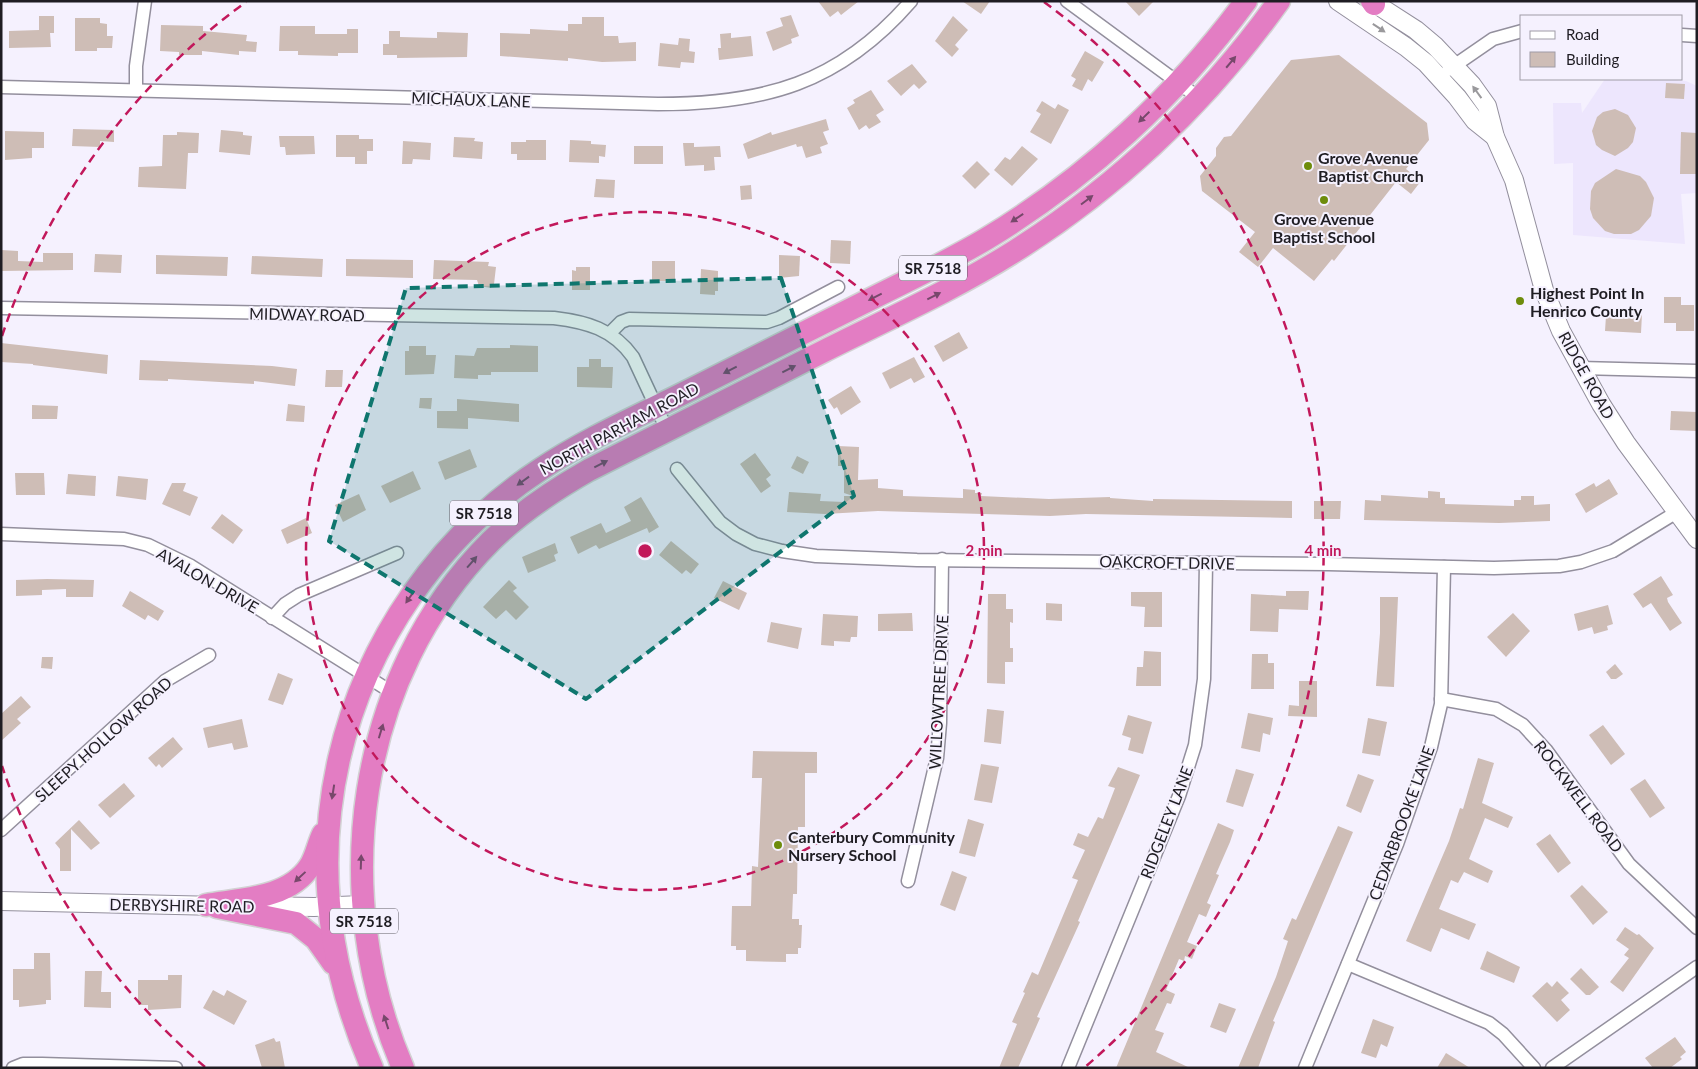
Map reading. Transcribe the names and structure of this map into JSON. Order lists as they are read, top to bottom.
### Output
{
  "streets": {
    "highway": ["SR 7518", "NORTH PARHAM ROAD"],
    "street": [
      "MICHAUX LANE",
      "MIDWAY ROAD",
      "RIDGE ROAD",
      "OAKCROFT DRIVE",
      "AVALON DRIVE",
      "WILLOWTREE DRIVE",
      "SLEEPY HOLLOW ROAD",
      "ROCKWELL ROAD",
      "RIDGELEY LANE",
      "CEDARBROOKE LANE",
      "DERBYSHIRE ROAD"
    ]
  },
  "crossings": [
    ["MIDWAY ROAD", "NORTH PARHAM ROAD"],
    ["RIDGE ROAD", "OAKCROFT DRIVE"],
    ["NORTH PARHAM ROAD", "AVALON DRIVE"],
    ["NORTH PARHAM ROAD", "DERBYSHIRE ROAD"],
    ["OAKCROFT DRIVE", "WILLOWTREE DRIVE"],
    ["OAKCROFT DRIVE", "RIDGELEY LANE"],
    ["OAKCROFT DRIVE", "CEDARBROOKE LANE"],
    ["ROCKWELL ROAD", "CEDARBROOKE LANE"]
  ],
  "places": [
    "Grove Avenue Baptist Church",
    "Grove Avenue Baptist School",
    "Highest Point In Henrico County",
    "Canterbury Community Nursery School"
  ],
  "legend": ["Road", "Building"],
  "rings": ["2 min", "4 min"]
}
